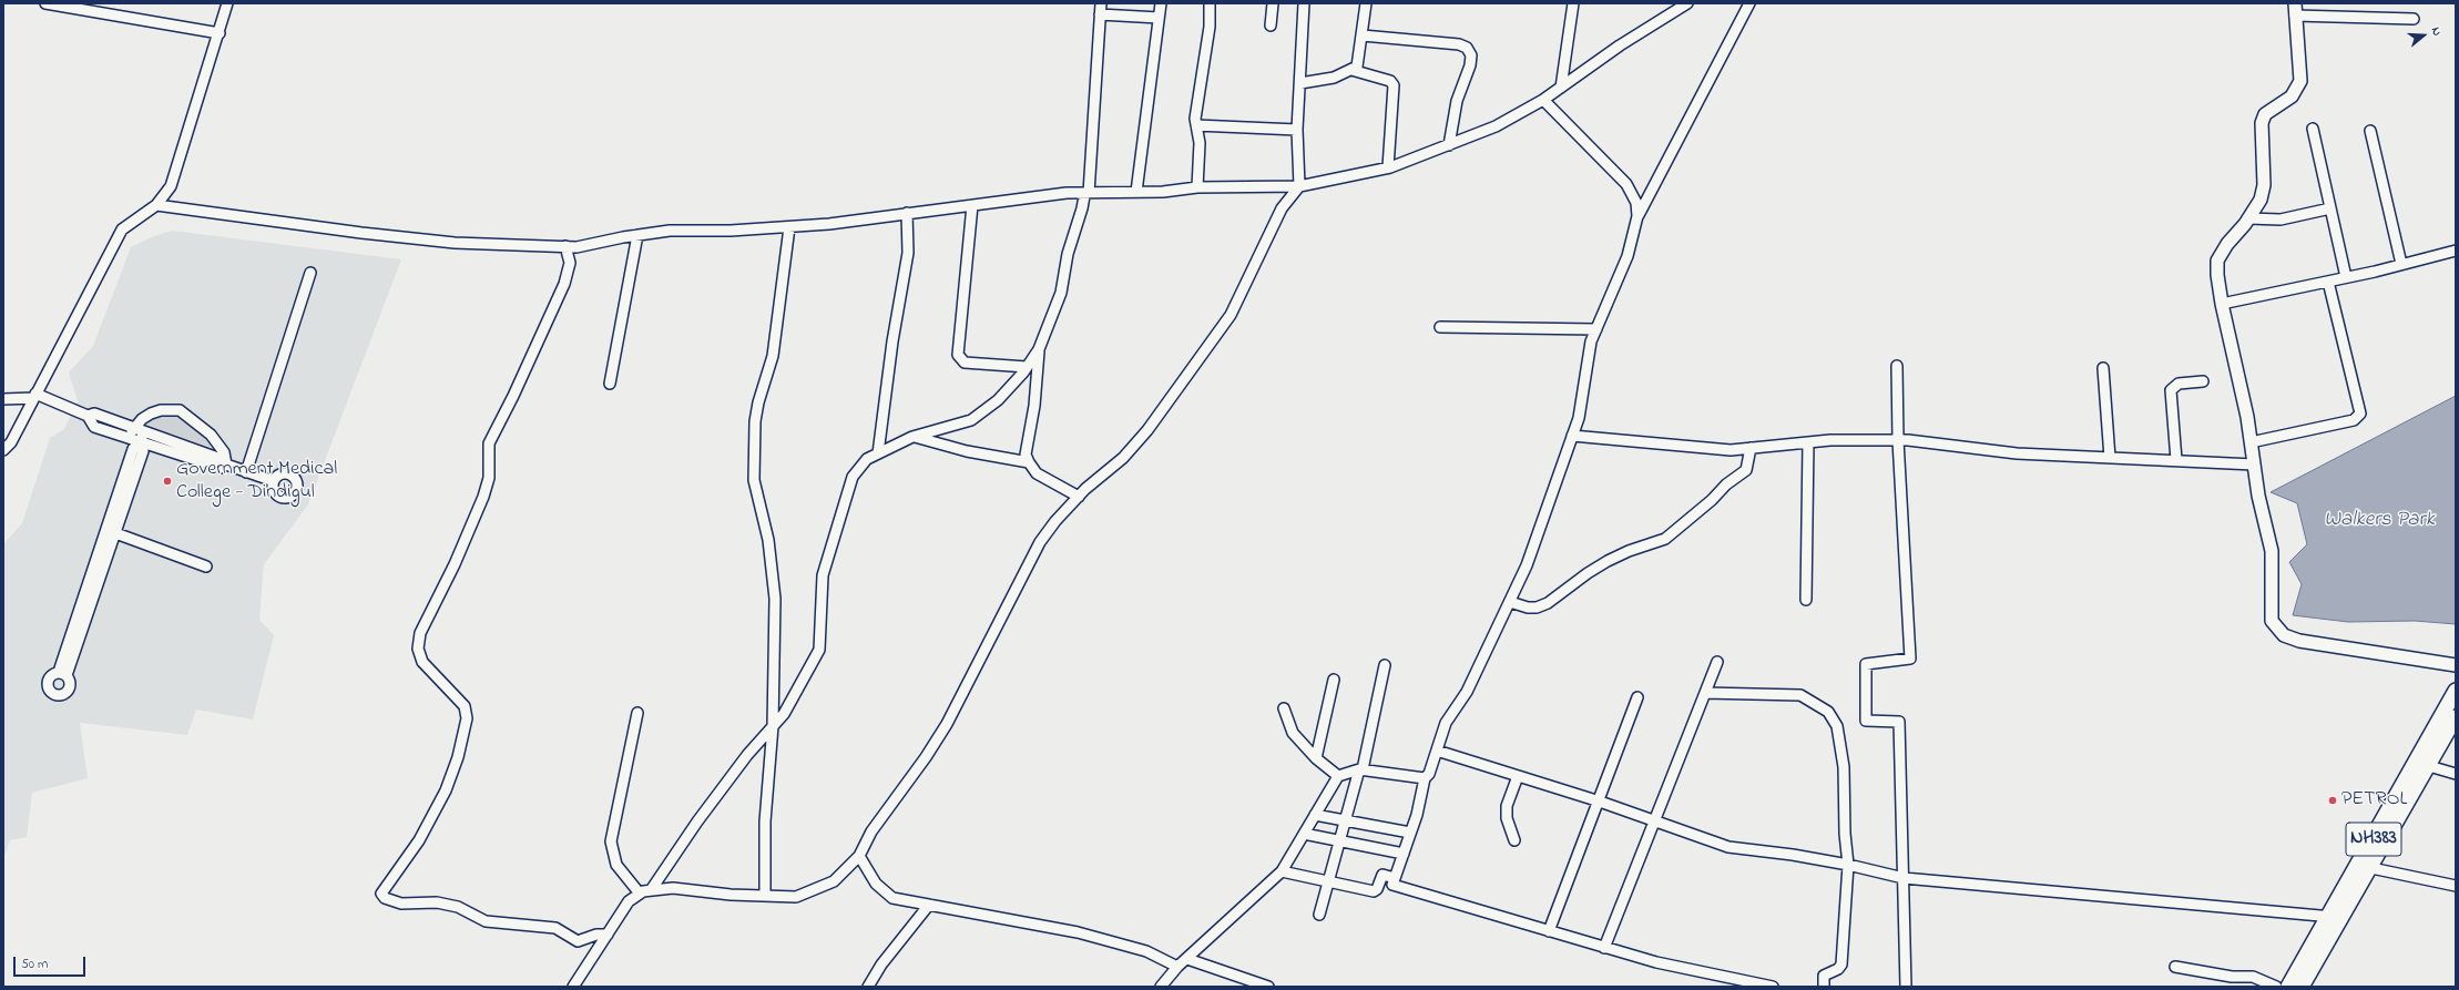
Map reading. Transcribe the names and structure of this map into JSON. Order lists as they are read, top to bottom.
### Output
{
  "streets": {
    "highway": ["NH383"]
  },
  "water": ["Walkers Park"],
  "places": ["Government Medical College - Dindigul", "PETROL"],
  "scale_bar": "50 m",
  "north": "right"
}
